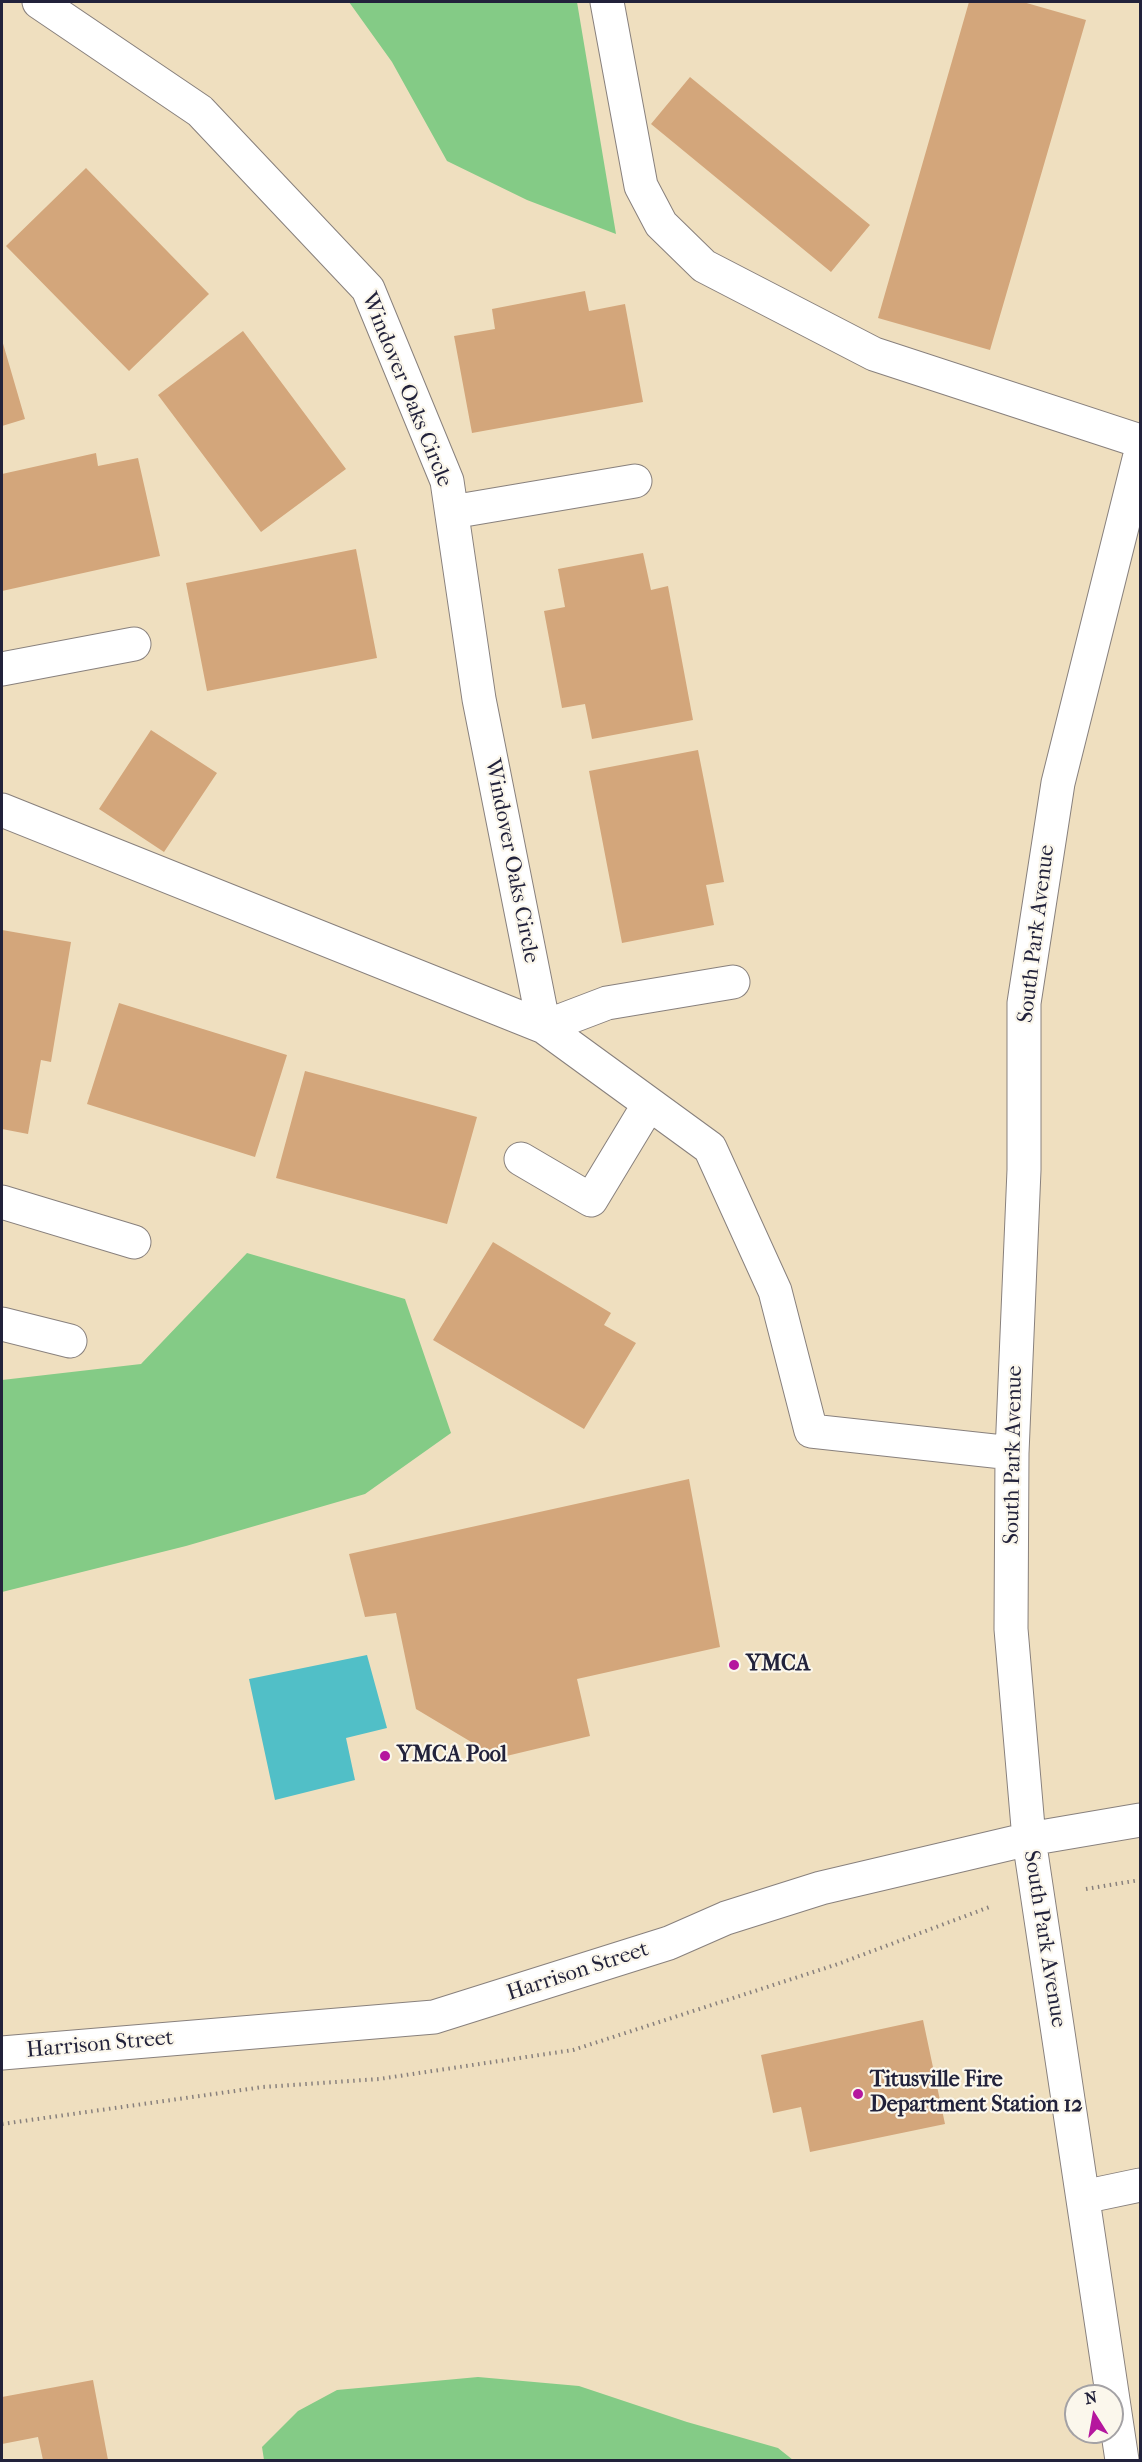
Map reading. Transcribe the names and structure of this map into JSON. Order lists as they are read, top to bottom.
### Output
{
  "streets": {
    "street": ["Windover Oaks Circle", "South Park Avenue", "Harrison Street"]
  },
  "crossings": [
    ["South Park Avenue", "Harrison Street"]
  ],
  "places": ["YMCA", "YMCA Pool", "Titusville Fire Department Station 12"],
  "north": "top"
}
